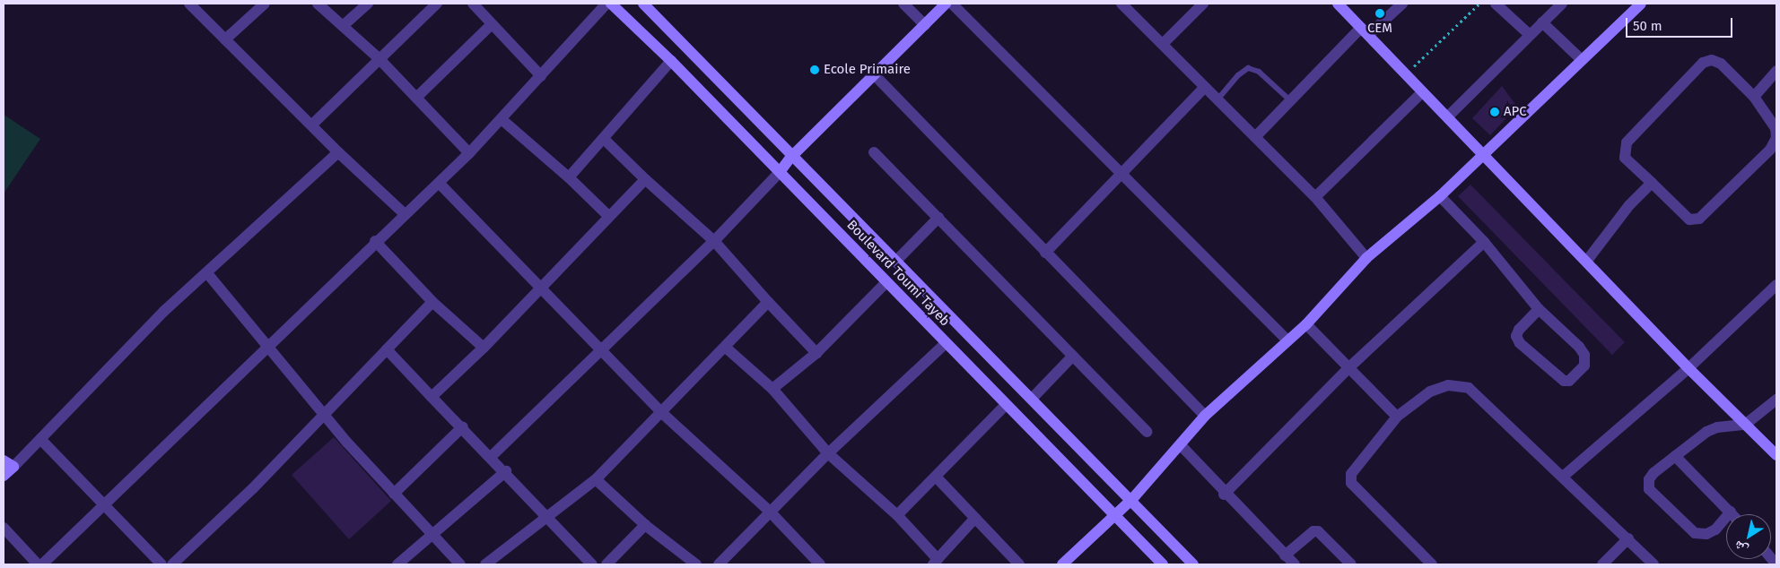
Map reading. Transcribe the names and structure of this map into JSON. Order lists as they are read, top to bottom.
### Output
{
  "streets": {
    "main road": ["Boulevard Toumi Tayeb"]
  },
  "places": ["CEM", "Ecole Primaire", "APC"],
  "scale_bar": "50 m",
  "north": "bottom left"
}
